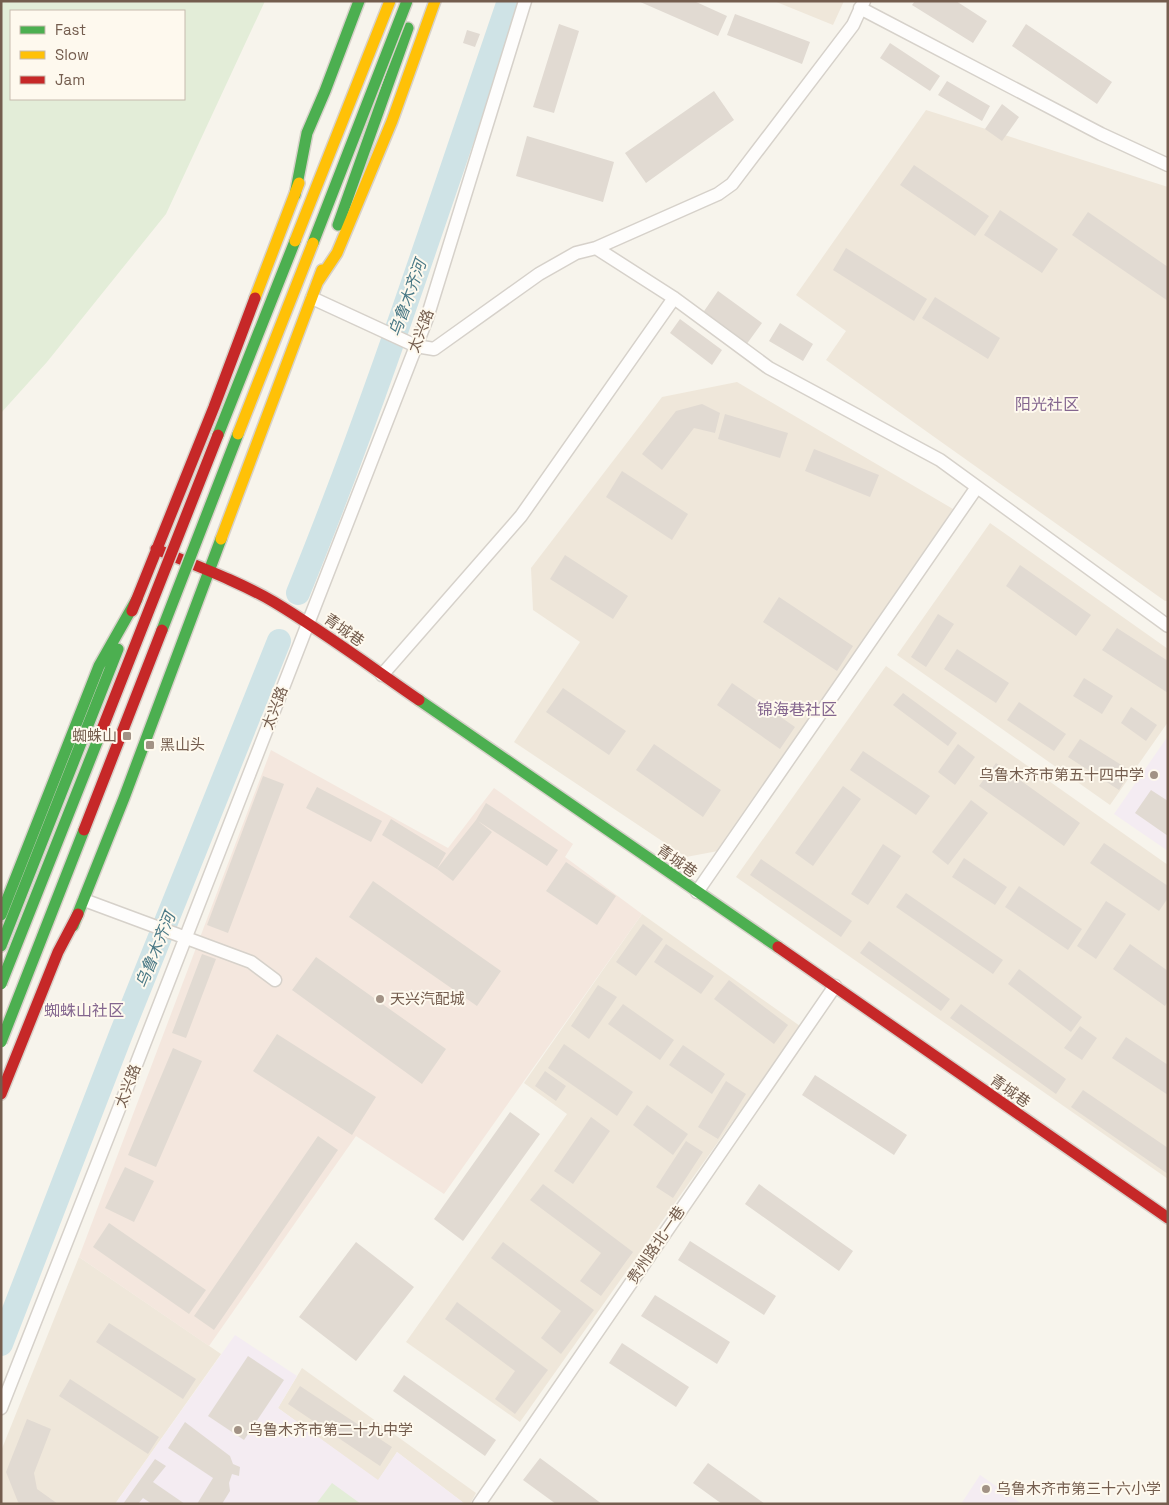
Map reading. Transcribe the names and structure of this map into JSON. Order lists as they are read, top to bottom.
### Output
{
  "streets": {
    "main road": ["青城巷"],
    "street": ["太兴路", "贵州路北一巷"]
  },
  "crossings": [
    ["太兴路", "青城巷"],
    ["青城巷", "贵州路北一巷"]
  ],
  "districts": ["阳光社区", "锦海巷社区", "蜘蛛山社区"],
  "water": ["乌鲁木齐河"],
  "places": {
    "transit": ["蜘蛛山", "黑山头"],
    "other": [
      "乌鲁木齐市第五十四中学",
      "天兴汽配城",
      "乌鲁木齐市第二十九中学",
      "乌鲁木齐市第三十六小学"
    ]
  },
  "legend": ["Fast", "Slow", "Jam"]
}
